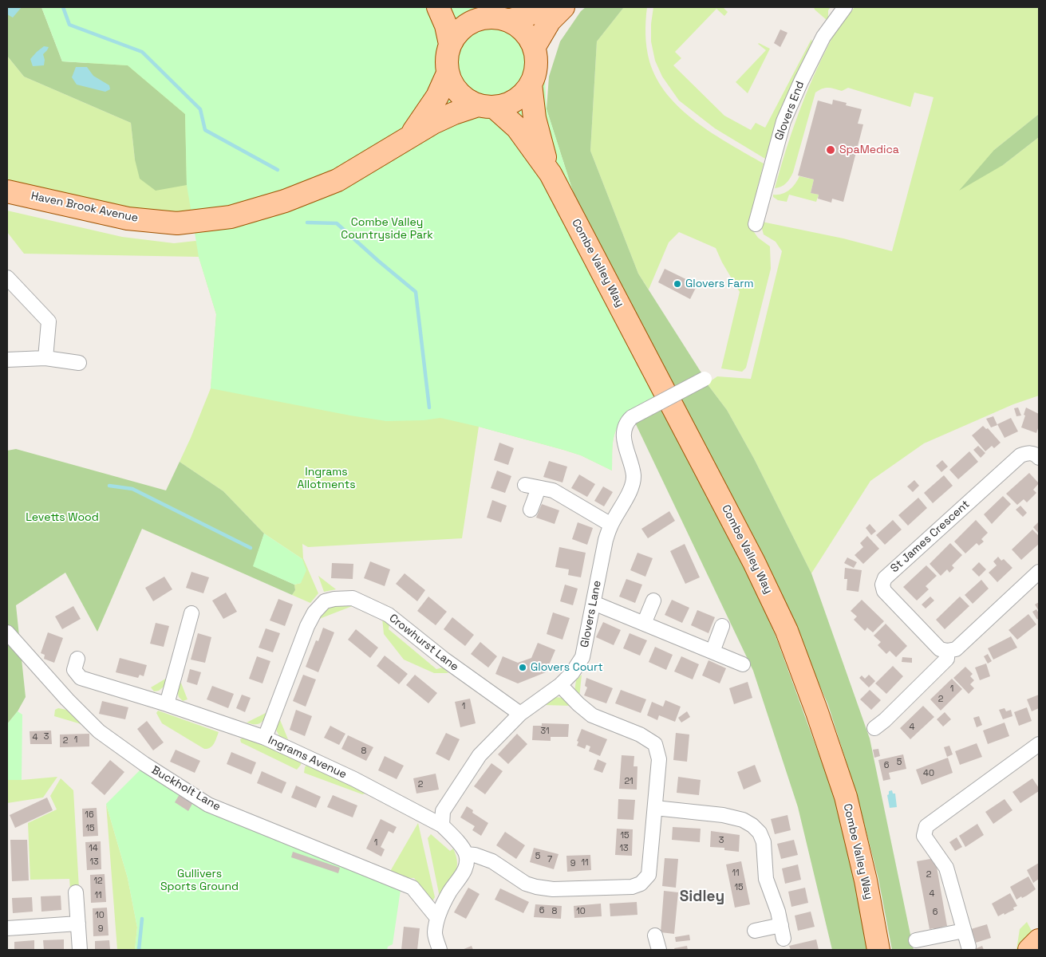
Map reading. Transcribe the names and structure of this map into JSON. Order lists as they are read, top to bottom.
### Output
{
  "streets": {
    "main road": ["Haven Brook Avenue", "Combe Valley Way"],
    "street": [
      "Glovers End",
      "St James Crescent",
      "Glovers Lane",
      "Crowhurst Lane",
      "Ingrams Avenue",
      "Buckholt Lane"
    ]
  },
  "crossings": [
    ["Haven Brook Avenue", "Combe Valley Way"],
    ["Glovers Lane", "Crowhurst Lane"],
    ["Glovers Lane", "Ingrams Avenue"],
    ["Crowhurst Lane", "Ingrams Avenue"]
  ],
  "districts": ["Sidley"],
  "parks": [
    "Combe Valley Countryside Park",
    "Ingrams Allotments",
    "Levetts Wood",
    "Gullivers Sports Ground"
  ],
  "places": ["SpaMedica", "Glovers Farm", "Glovers Court"],
  "house_numbers": [
    "1",
    "2",
    "1",
    "4",
    "31",
    "3",
    "4",
    "1",
    "2",
    "8",
    "5",
    "6",
    "40",
    "21",
    "2",
    "16",
    "15",
    "15",
    "3",
    "1",
    "14",
    "13",
    "5",
    "7",
    "13",
    "11",
    "9",
    "11",
    "2",
    "12",
    "15",
    "4",
    "11",
    "6",
    "8",
    "10",
    "6",
    "10",
    "9"
  ]
}
